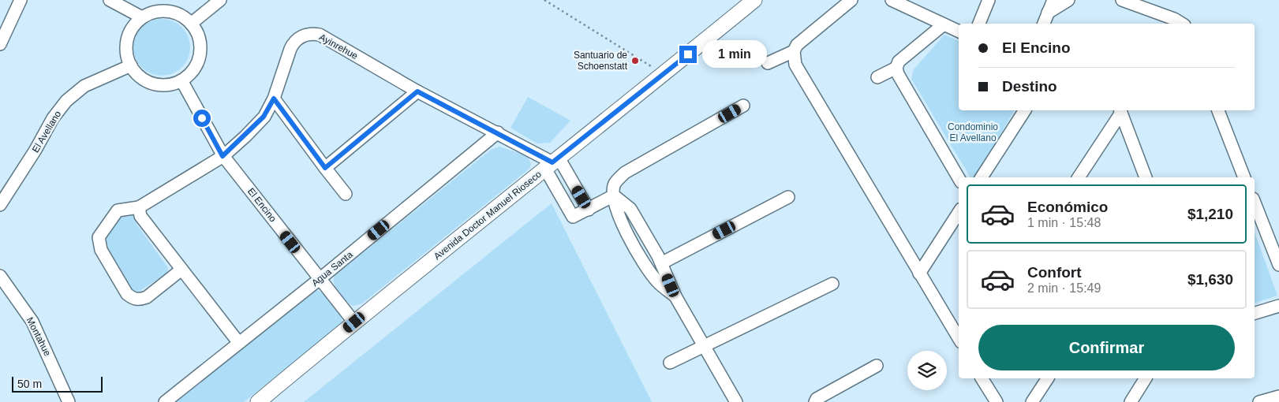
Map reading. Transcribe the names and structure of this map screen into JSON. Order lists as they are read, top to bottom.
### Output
{
  "streets": {
    "street": [
      "Ayinrehue",
      "El Avellano",
      "El Encino",
      "Avenida Doctor Manuel Rioseco",
      "Agua Santa",
      "Montahue"
    ]
  },
  "crossings": [
    ["Ayinrehue", "El Encino"],
    ["Ayinrehue", "Avenida Doctor Manuel Rioseco"],
    ["Ayinrehue", "Agua Santa"],
    ["El Avellano", "El Encino"],
    ["El Encino", "Avenida Doctor Manuel Rioseco"],
    ["El Encino", "Agua Santa"]
  ],
  "parks": ["Condominio El Avellano"],
  "places": ["Santuario de Schoenstatt"],
  "scale_bar": "50 m",
  "page": {
    "banner": ["El Encino", "Destino"],
    "bubble": "1 min",
    "list": [
      {
        "name": "Económico",
        "note": "1 min · 15:48",
        "value": "$1,210"
      },
      {
        "name": "Confort",
        "note": "2 min · 15:49",
        "value": "$1,630"
      }
    ],
    "buttons": "Confirmar",
    "scale": "50 m"
  }
}
